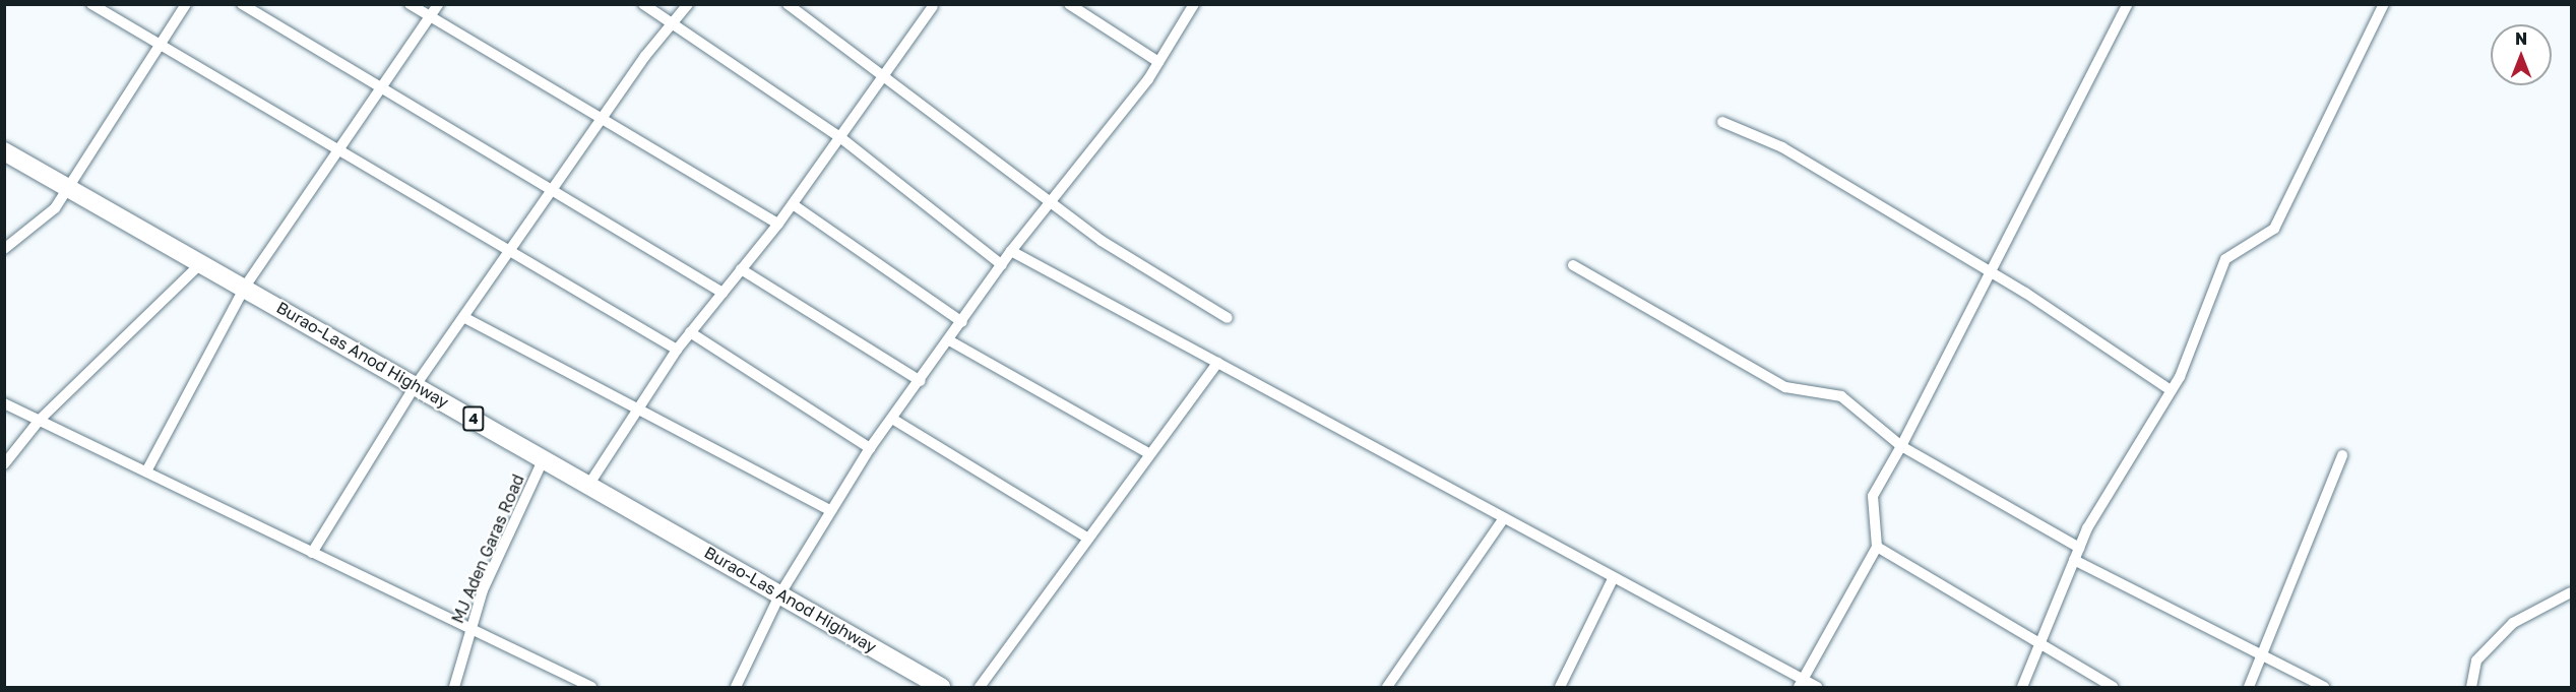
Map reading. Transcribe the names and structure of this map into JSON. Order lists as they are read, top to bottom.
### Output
{
  "streets": {
    "highway": ["Burao-Las Anod Highway", "4"],
    "street": ["MJ Aden Garas Road"]
  },
  "crossings": [
    ["Burao-Las Anod Highway", "MJ Aden Garas Road"]
  ],
  "north": "top"
}
